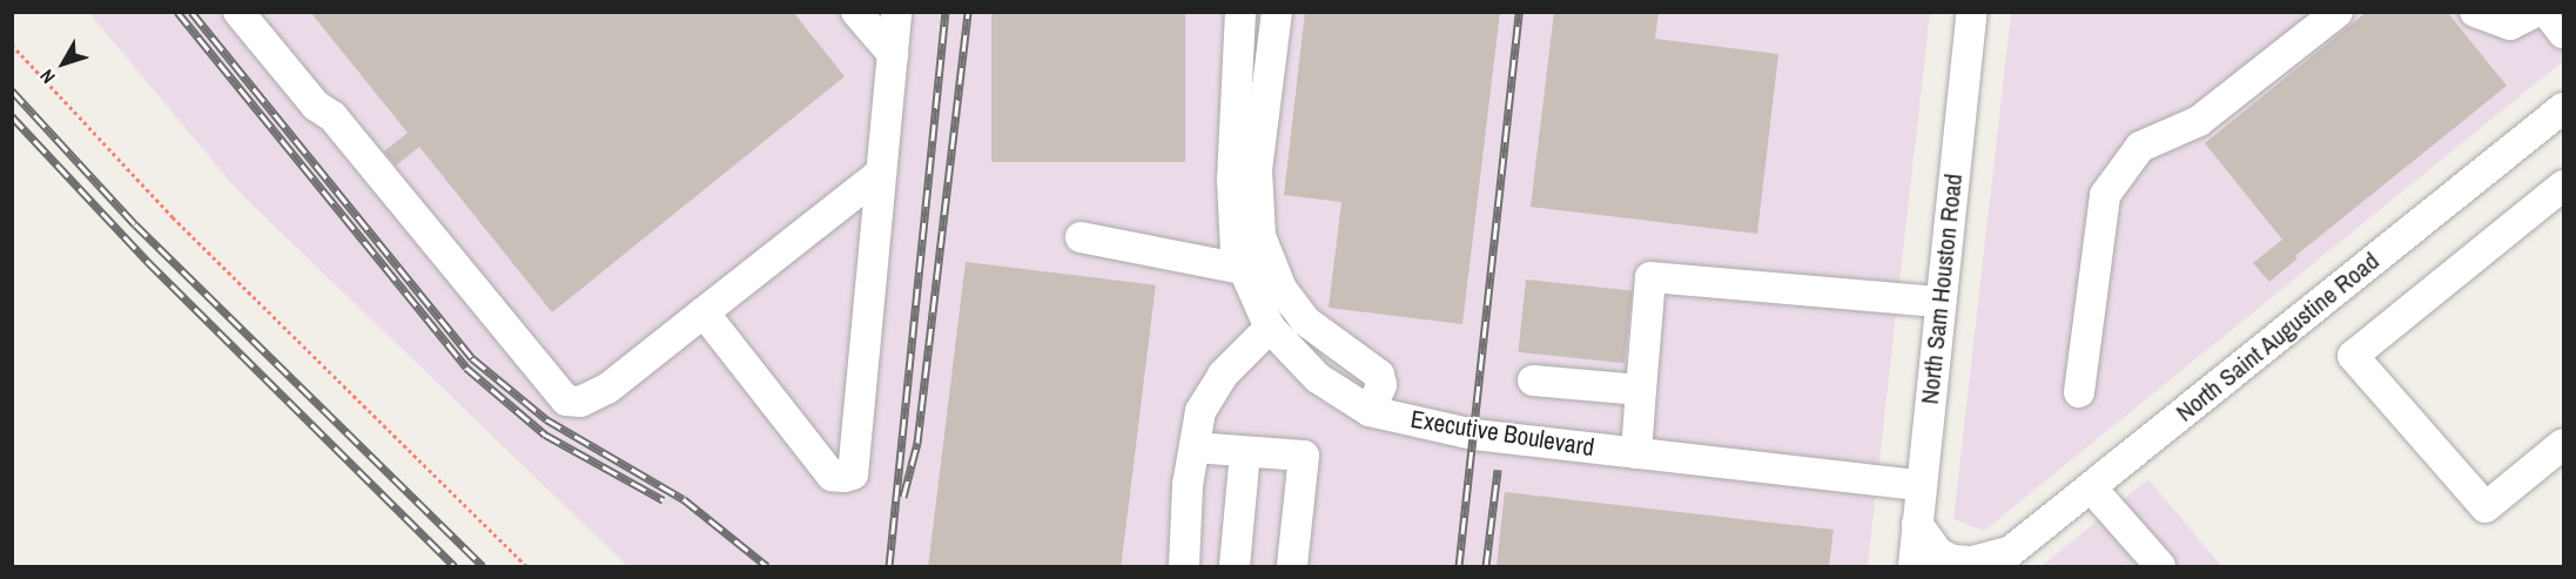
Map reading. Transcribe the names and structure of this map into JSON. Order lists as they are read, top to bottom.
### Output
{
  "streets": {
    "street": ["North Sam Houston Road", "North Saint Augustine Road", "Executive Boulevard"]
  },
  "crossings": [
    ["North Sam Houston Road", "Executive Boulevard"]
  ],
  "north": "bottom left"
}
